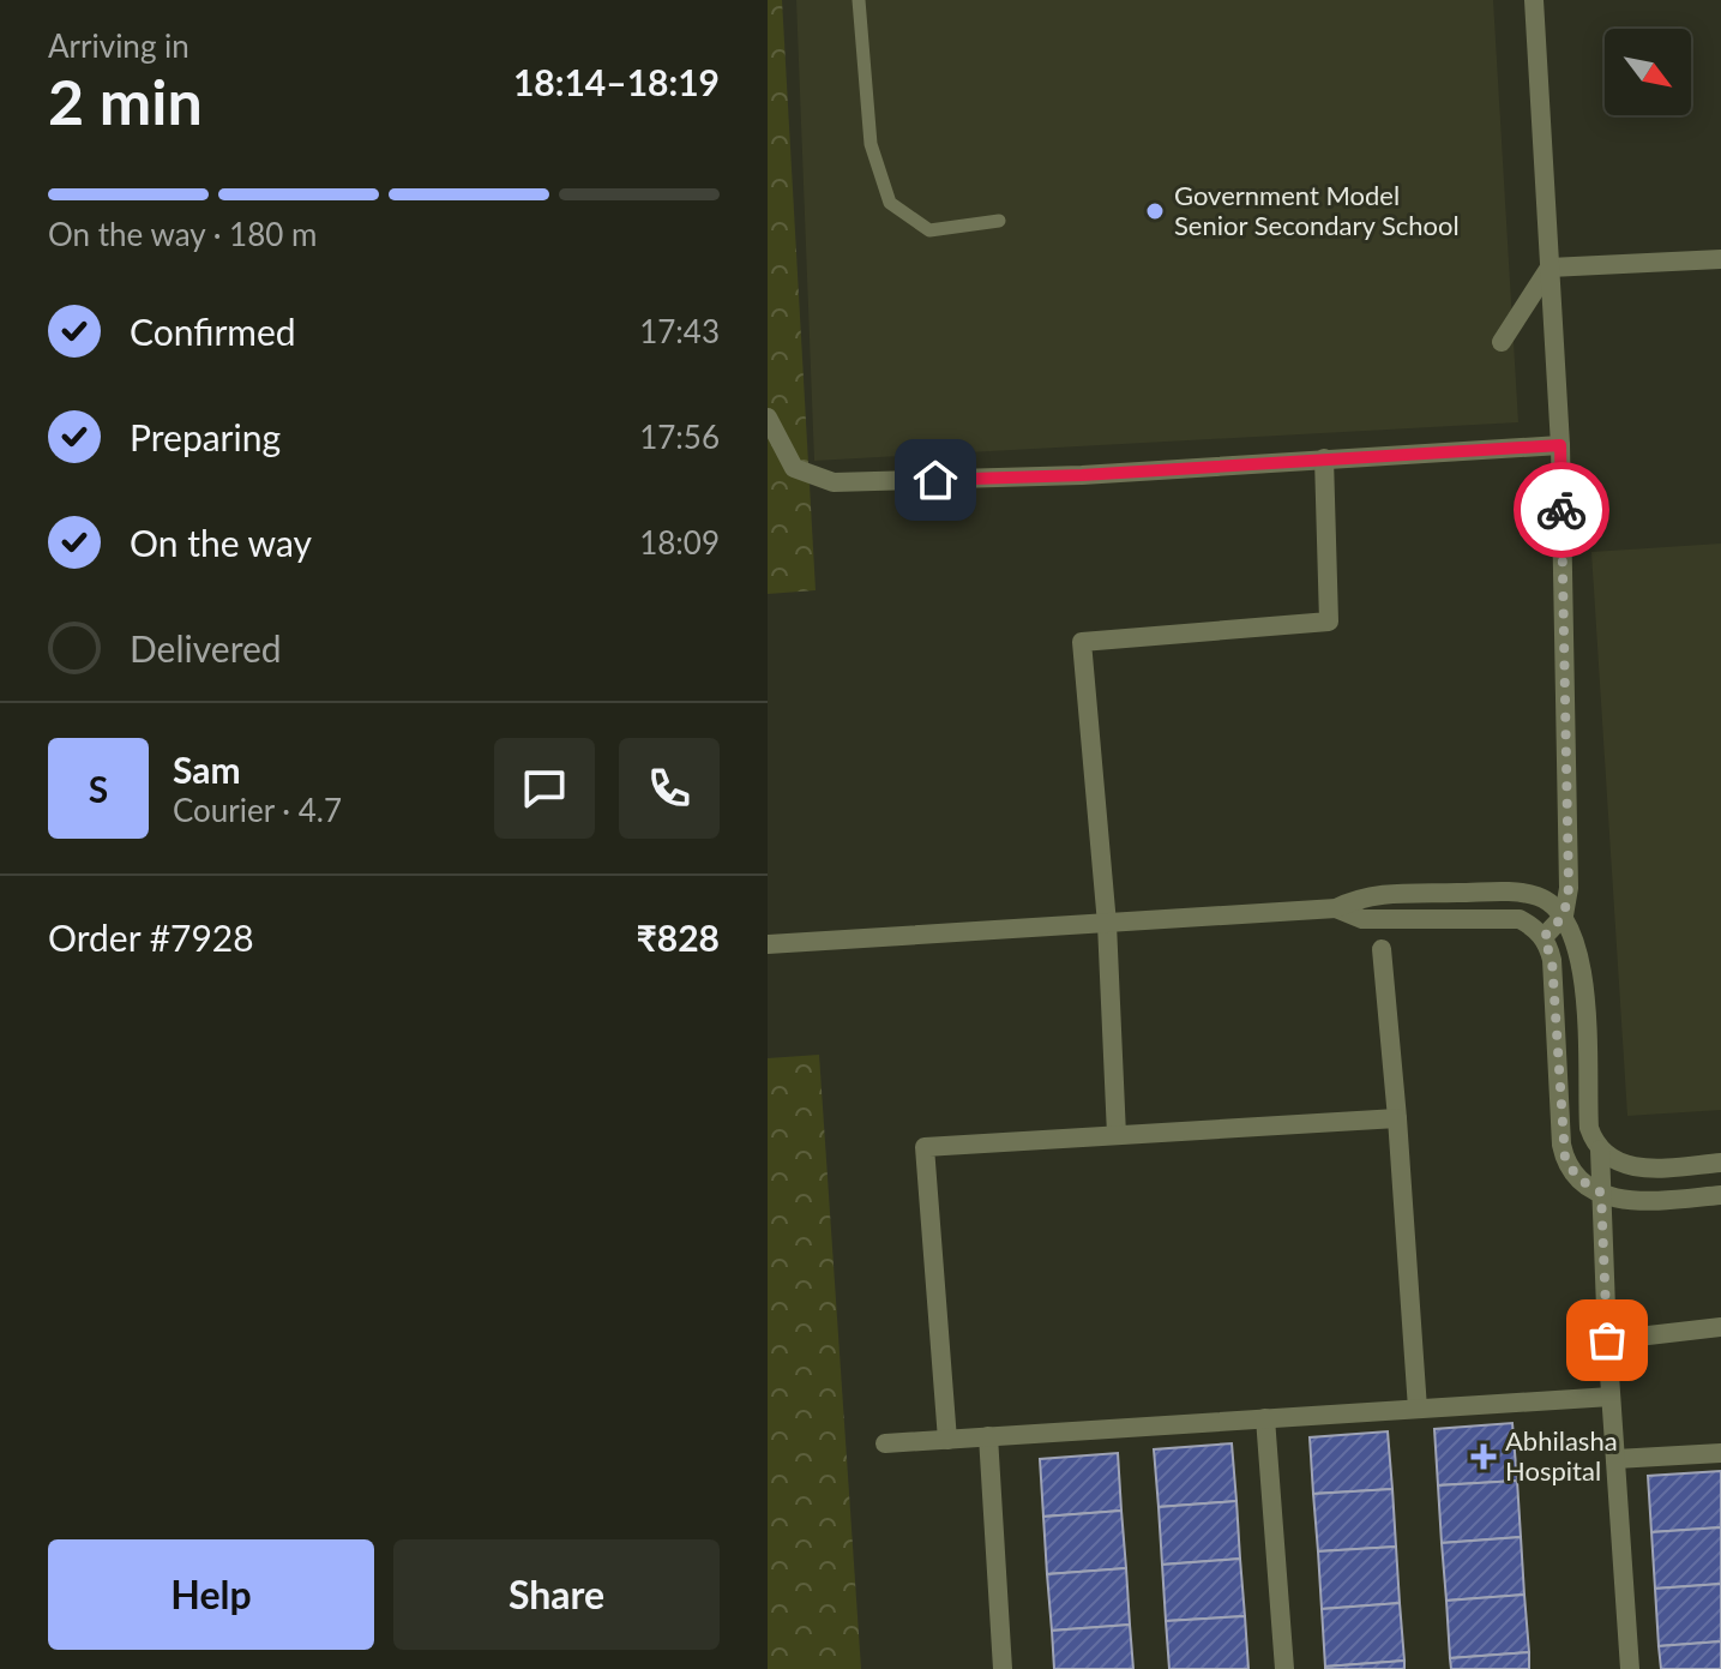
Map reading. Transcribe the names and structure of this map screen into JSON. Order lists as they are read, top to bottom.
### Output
{
  "places": {
    "other": ["Government Model Senior Secondary School"],
    "health": ["Abhilasha Hospital"]
  },
  "north": "bottom right",
  "page": {
    "heading": ["2 min", "Arriving in", "18:14–18:19"],
    "panel": [
      "Sam",
      "Courier · 4.7",
      "Order #7928",
      "₹828"
    ],
    "bar": "On the way · 180 m",
    "list": [
      ["Confirmed", "17:43"],
      ["Preparing", "17:56"],
      ["On the way", "18:09"],
      "Delivered"
    ],
    "round": "S",
    "buttons": ["Help", "Share"]
  }
}
